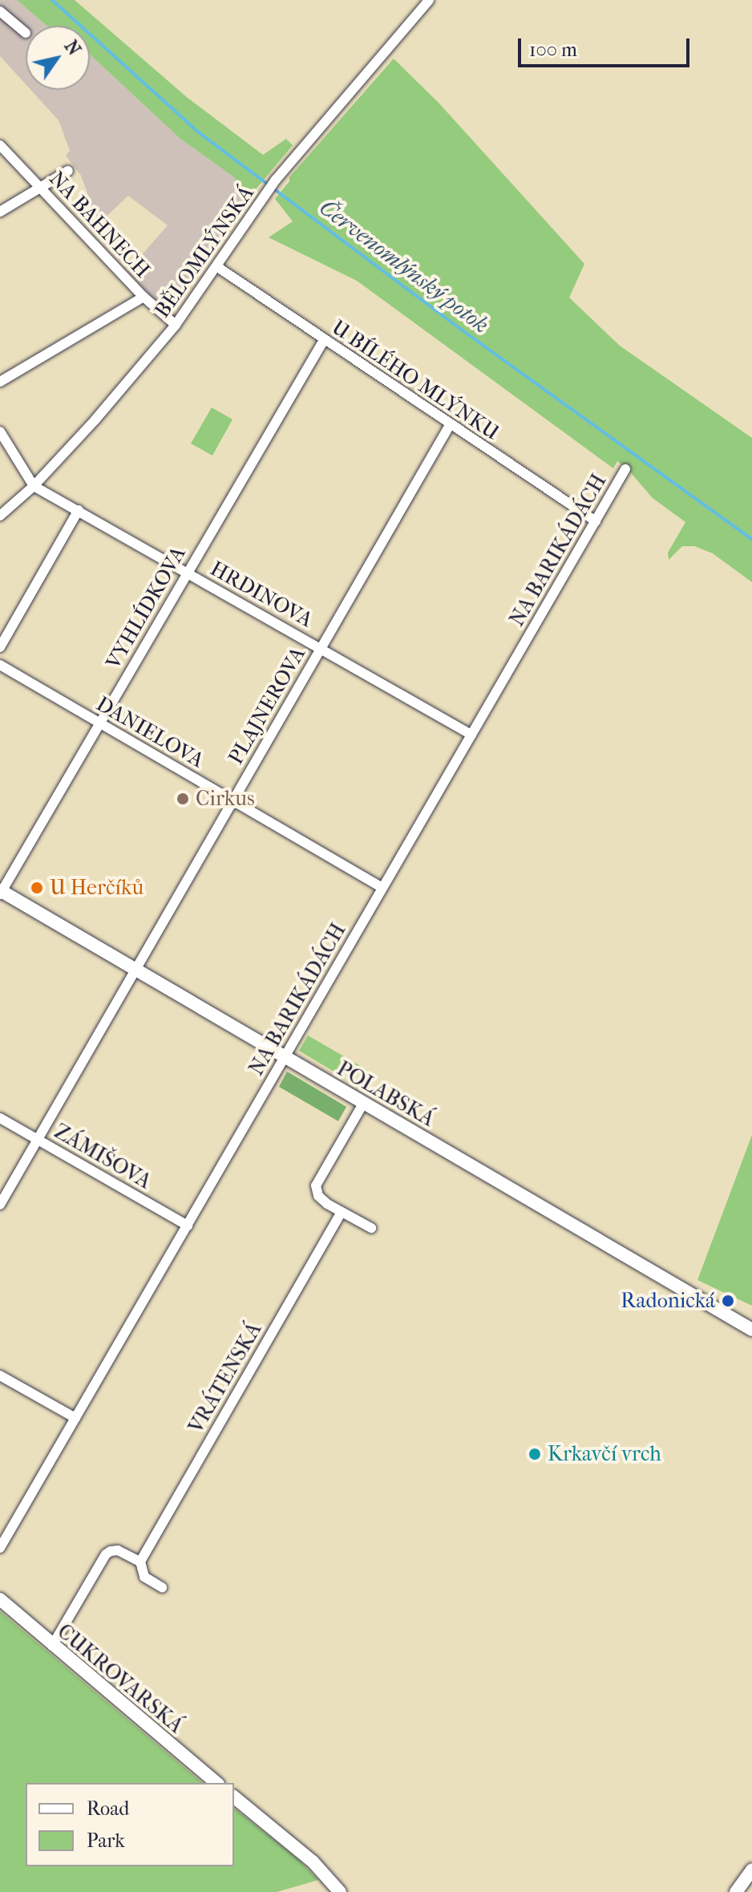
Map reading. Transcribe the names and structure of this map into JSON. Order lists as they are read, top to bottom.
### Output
{
  "streets": {
    "street": [
      "NA BAHNECH",
      "BĚLOMLÝNSKÁ",
      "U BÍLÉHO MLÝNKU",
      "NA BARIKÁDÁCH",
      "HRDINOVA",
      "VYHLÍDKOVA",
      "PLAJNEROVA",
      "DANIELOVA",
      "POLABSKÁ",
      "ZÁMIŠOVA",
      "VRÁTENSKÁ",
      "CUKROVARSKÁ"
    ]
  },
  "crossings": [
    ["NA BAHNECH", "BĚLOMLÝNSKÁ"],
    ["BĚLOMLÝNSKÁ", "U BÍLÉHO MLÝNKU"],
    ["BĚLOMLÝNSKÁ", "HRDINOVA"],
    ["U BÍLÉHO MLÝNKU", "NA BARIKÁDÁCH"],
    ["U BÍLÉHO MLÝNKU", "VYHLÍDKOVA"],
    ["U BÍLÉHO MLÝNKU", "PLAJNEROVA"],
    ["NA BARIKÁDÁCH", "HRDINOVA"],
    ["NA BARIKÁDÁCH", "DANIELOVA"],
    ["NA BARIKÁDÁCH", "POLABSKÁ"],
    ["NA BARIKÁDÁCH", "ZÁMIŠOVA"],
    ["HRDINOVA", "VYHLÍDKOVA"],
    ["HRDINOVA", "PLAJNEROVA"],
    ["VYHLÍDKOVA", "DANIELOVA"],
    ["VYHLÍDKOVA", "POLABSKÁ"],
    ["PLAJNEROVA", "DANIELOVA"],
    ["PLAJNEROVA", "POLABSKÁ"],
    ["PLAJNEROVA", "ZÁMIŠOVA"]
  ],
  "water": ["Červenomlýnský potok"],
  "places": [
    "Cirkus",
    "U Herčíků",
    "Radonická",
    "Krkavčí vrch"
  ],
  "legend": ["Road", "Park"],
  "scale_bar": "100 m",
  "north": "top right"
}
